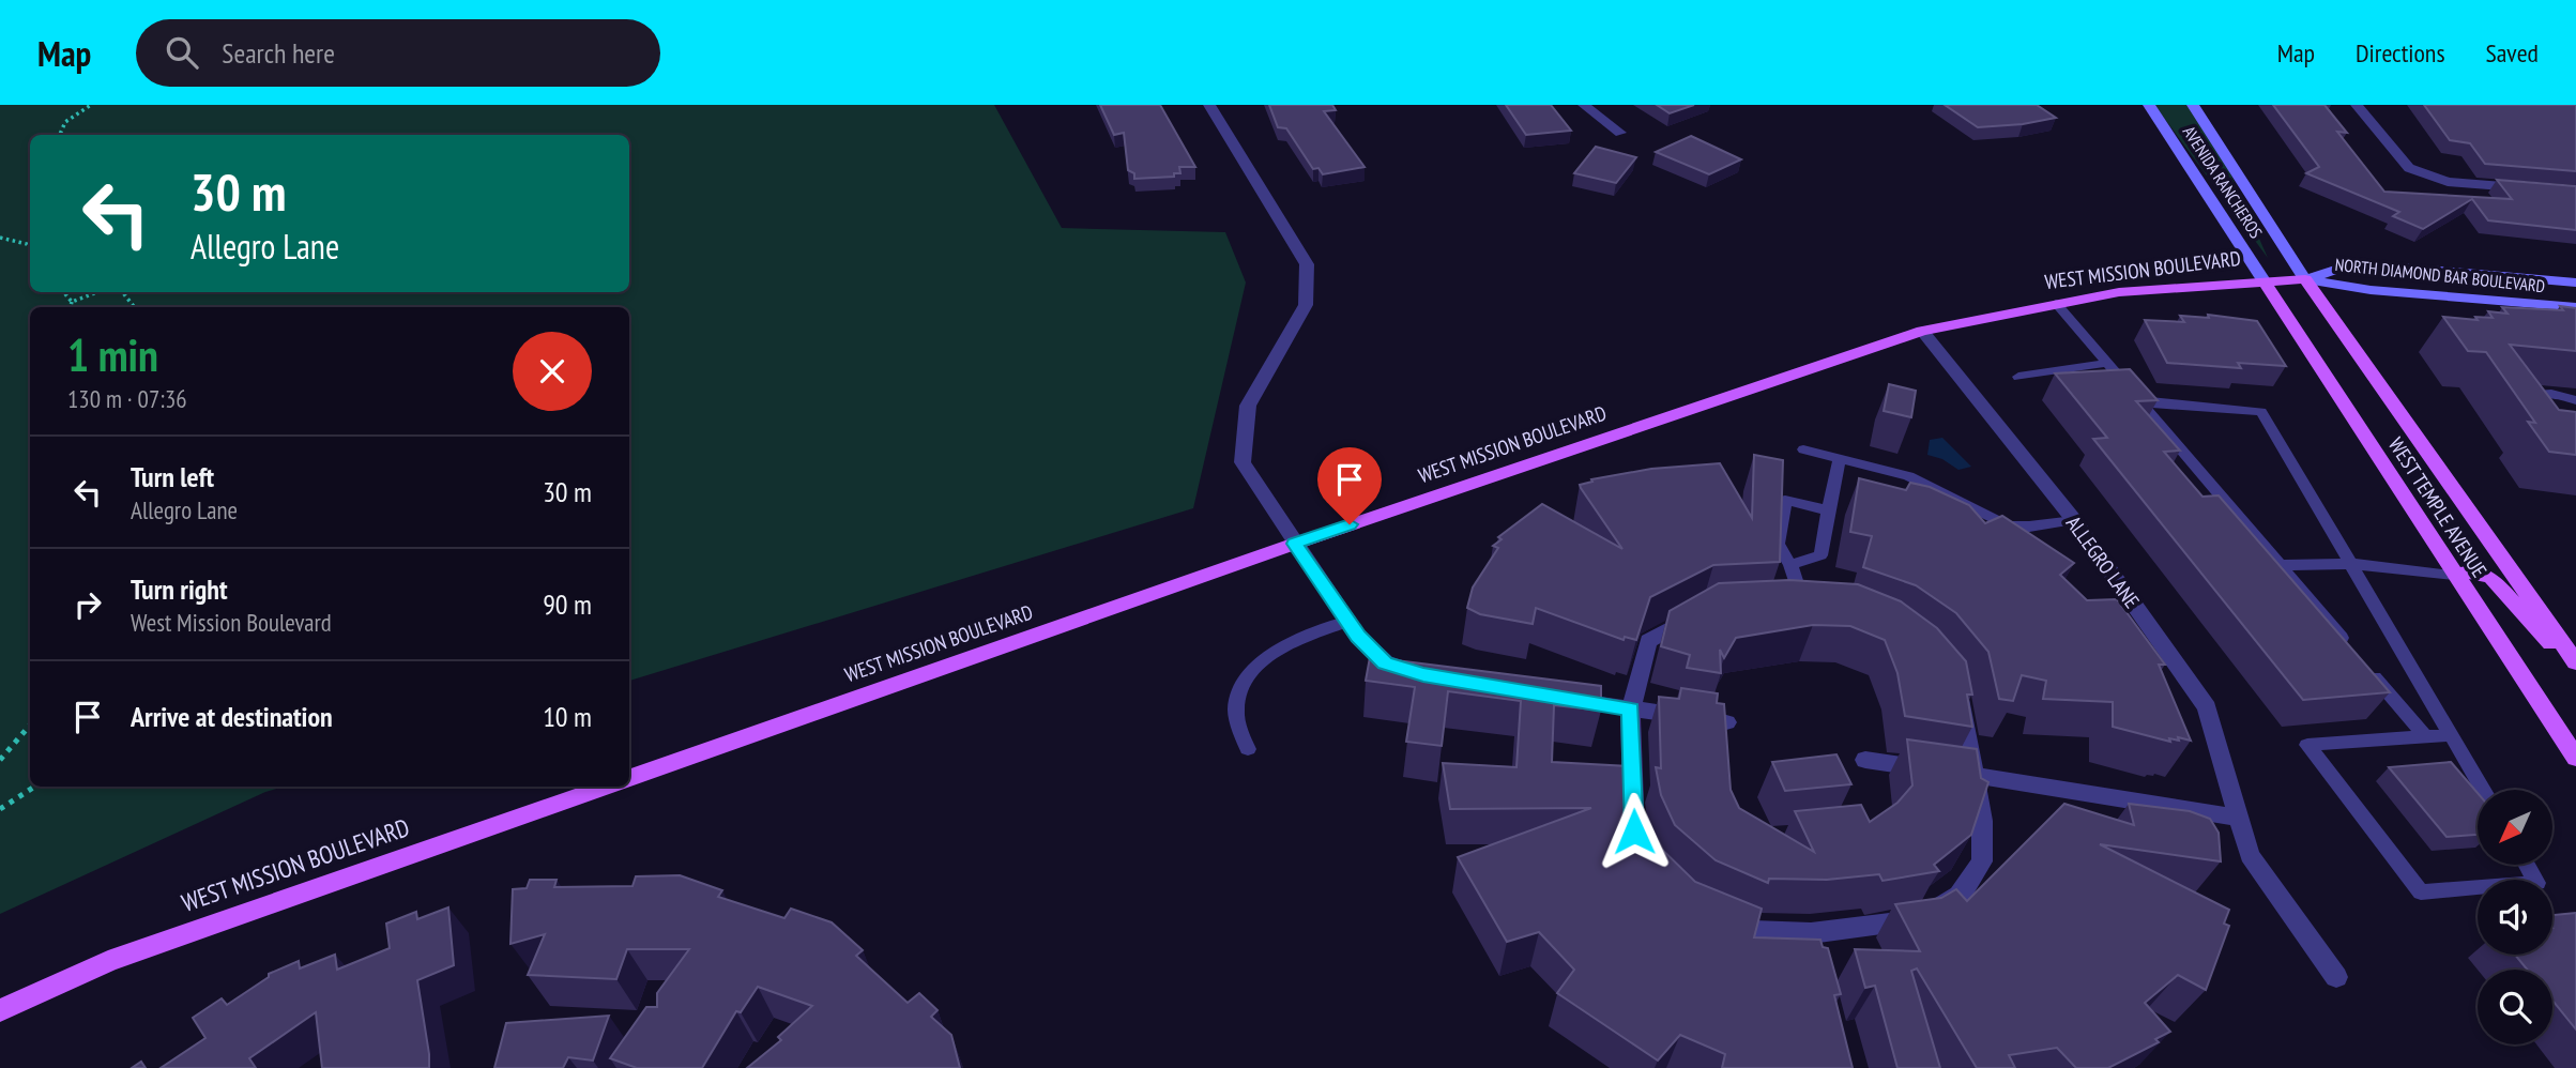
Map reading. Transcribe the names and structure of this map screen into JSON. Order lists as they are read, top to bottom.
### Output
{
  "streets": {
    "main road": [
      "AVENIDA RANCHEROS",
      "WEST MISSION BOULEVARD",
      "NORTH DIAMOND BAR BOULEVARD",
      "WEST TEMPLE AVENUE"
    ],
    "street": ["ALLEGRO LANE"]
  },
  "crossings": [
    ["AVENIDA RANCHEROS", "WEST MISSION BOULEVARD"],
    ["AVENIDA RANCHEROS", "NORTH DIAMOND BAR BOULEVARD"],
    ["AVENIDA RANCHEROS", "WEST TEMPLE AVENUE"],
    ["WEST MISSION BOULEVARD", "NORTH DIAMOND BAR BOULEVARD"],
    ["WEST MISSION BOULEVARD", "WEST TEMPLE AVENUE"],
    ["WEST MISSION BOULEVARD", "ALLEGRO LANE"],
    ["NORTH DIAMOND BAR BOULEVARD", "WEST TEMPLE AVENUE"]
  ],
  "north": "bottom left",
  "page": {
    "header": "Map",
    "search": "Search here",
    "nav": ["Map", "Directions", "Saved"],
    "turn": ["30 m", "Allegro Lane"],
    "heading": ["1 min", "130 m · 07:36"],
    "list": [
      {
        "name": "Turn left",
        "note": "Allegro Lane",
        "value": "30 m"
      },
      {
        "name": "Turn right",
        "note": "West Mission Boulevard",
        "value": "90 m"
      },
      {
        "name": "Arrive at destination",
        "value": "10 m"
      }
    ]
  }
}
